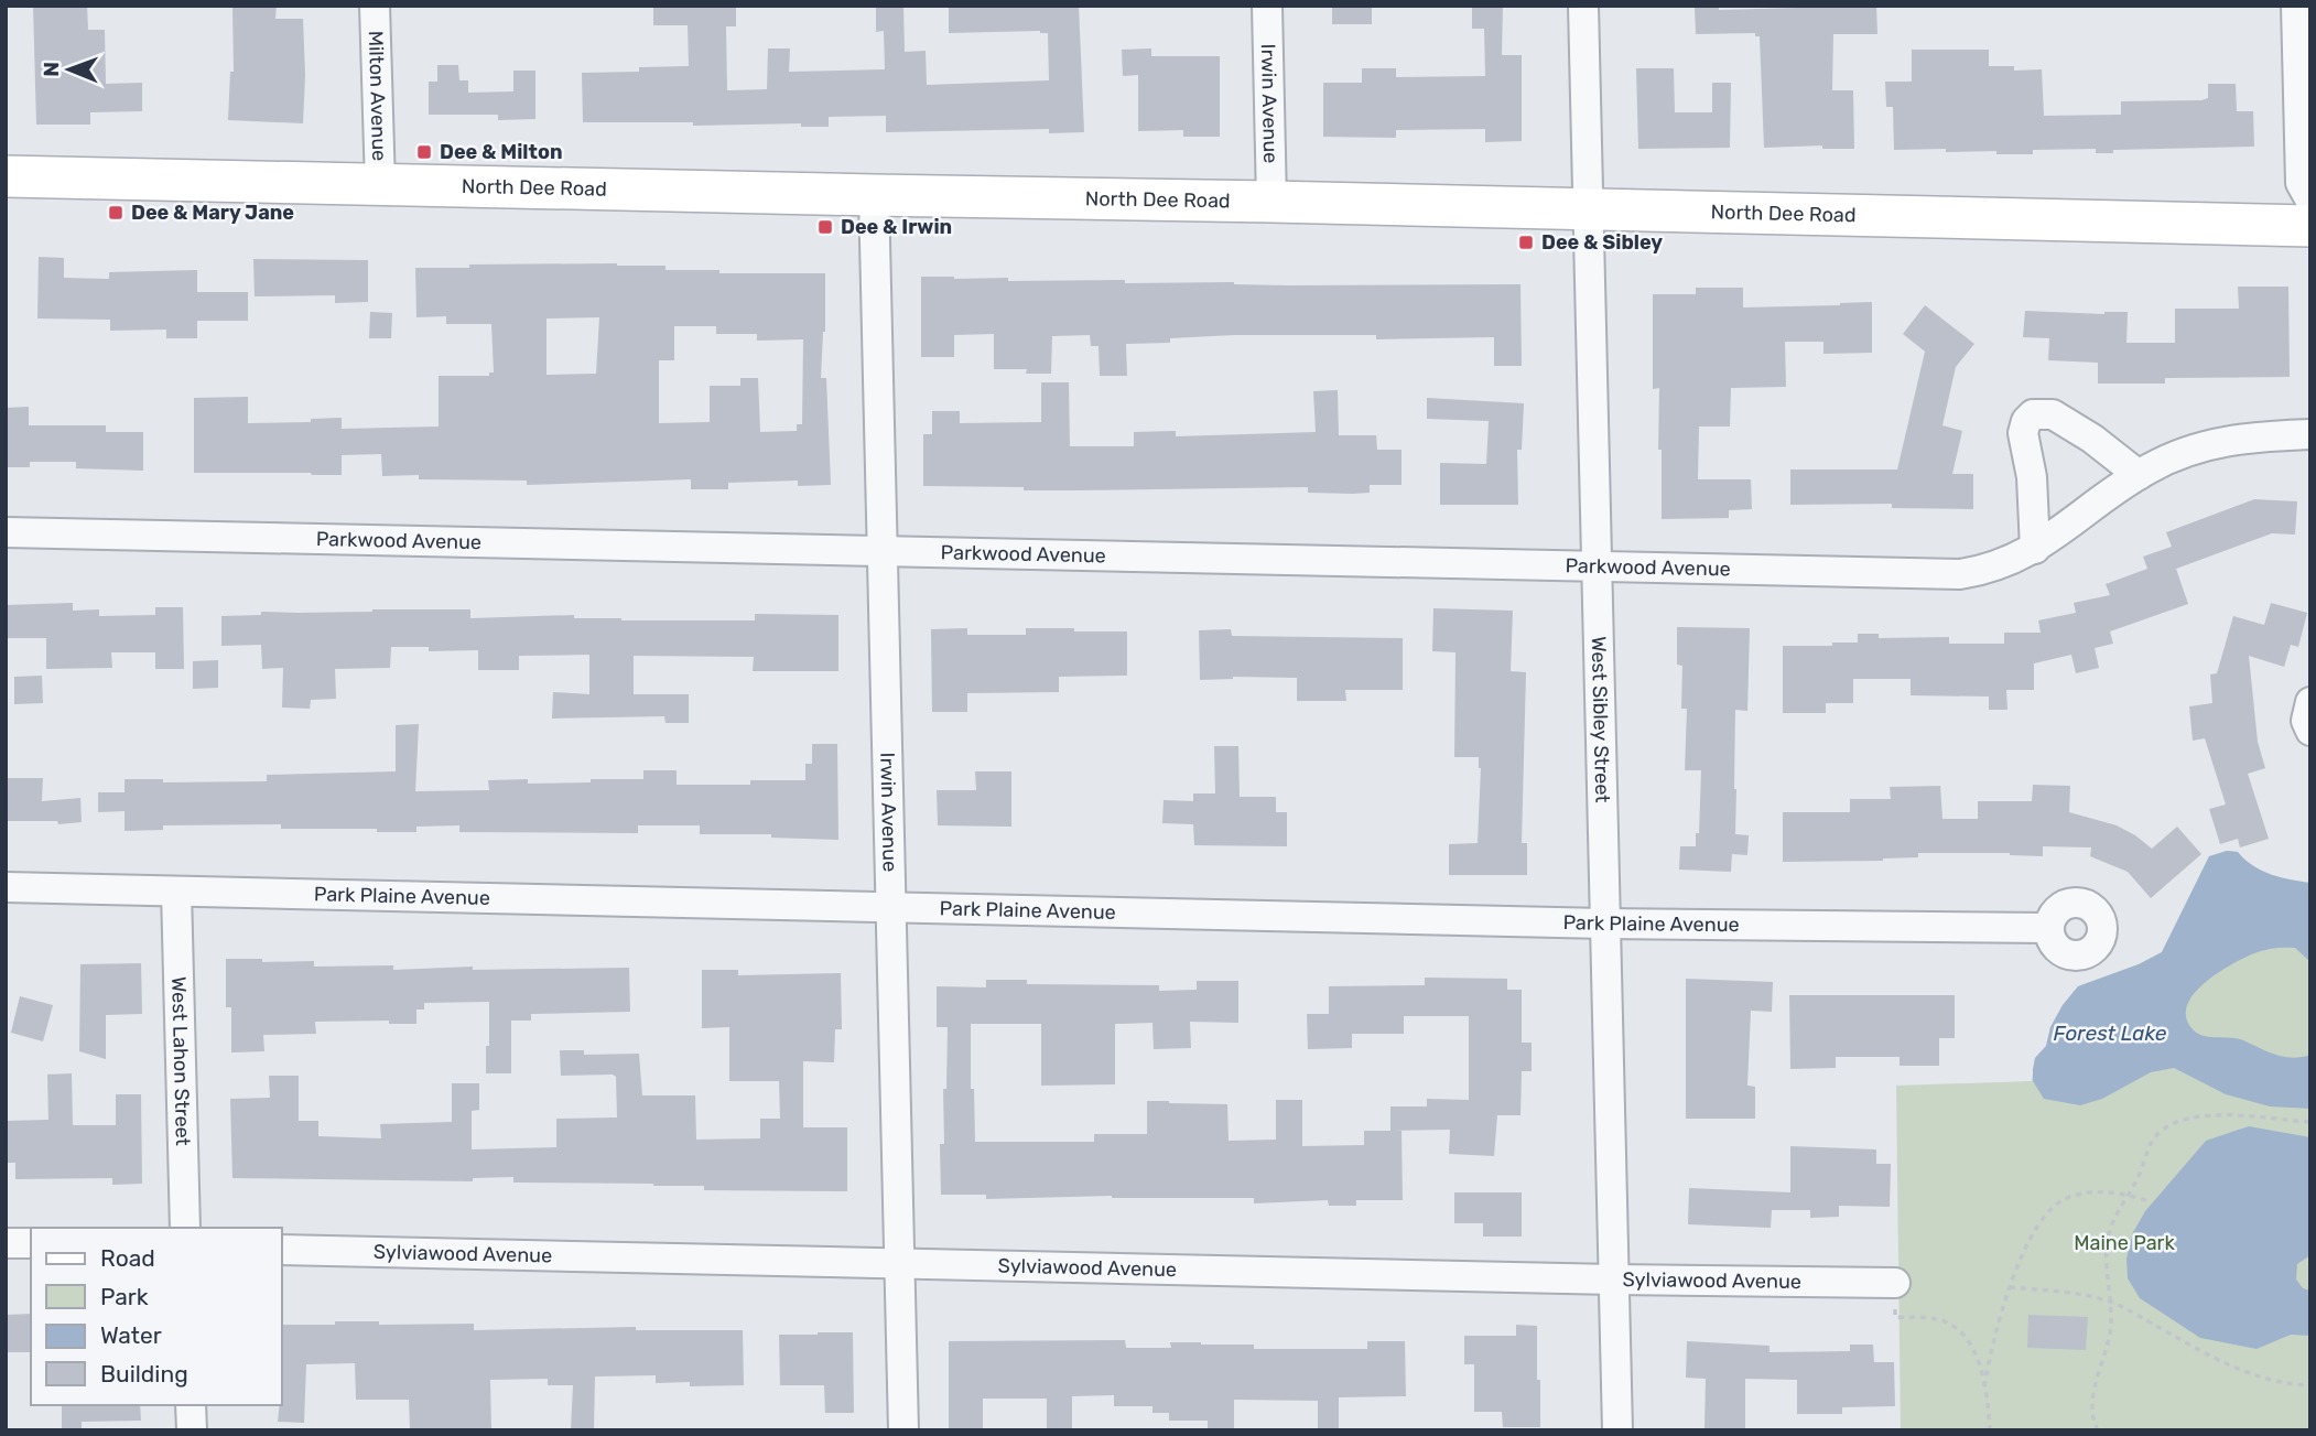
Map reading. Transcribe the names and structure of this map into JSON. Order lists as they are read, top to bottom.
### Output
{
  "streets": {
    "main road": ["North Dee Road"],
    "street": [
      "Milton Avenue",
      "Irwin Avenue",
      "Parkwood Avenue",
      "West Sibley Street",
      "Park Plaine Avenue",
      "West Lahon Street",
      "Sylviawood Avenue"
    ]
  },
  "crossings": [
    ["Milton Avenue", "North Dee Road"],
    ["Irwin Avenue", "North Dee Road"],
    ["Irwin Avenue", "Parkwood Avenue"],
    ["Irwin Avenue", "Park Plaine Avenue"],
    ["Irwin Avenue", "Sylviawood Avenue"],
    ["North Dee Road", "West Sibley Street"],
    ["Parkwood Avenue", "West Sibley Street"],
    ["West Sibley Street", "Park Plaine Avenue"],
    ["West Sibley Street", "Sylviawood Avenue"],
    ["Park Plaine Avenue", "West Lahon Street"]
  ],
  "water": ["Forest Lake"],
  "parks": ["Maine Park"],
  "places": {
    "transit": [
      "Dee & Milton",
      "Dee & Mary Jane",
      "Dee & Irwin",
      "Dee & Sibley"
    ]
  },
  "legend": [
    "Road",
    "Park",
    "Water",
    "Building"
  ],
  "north": "left"
}
